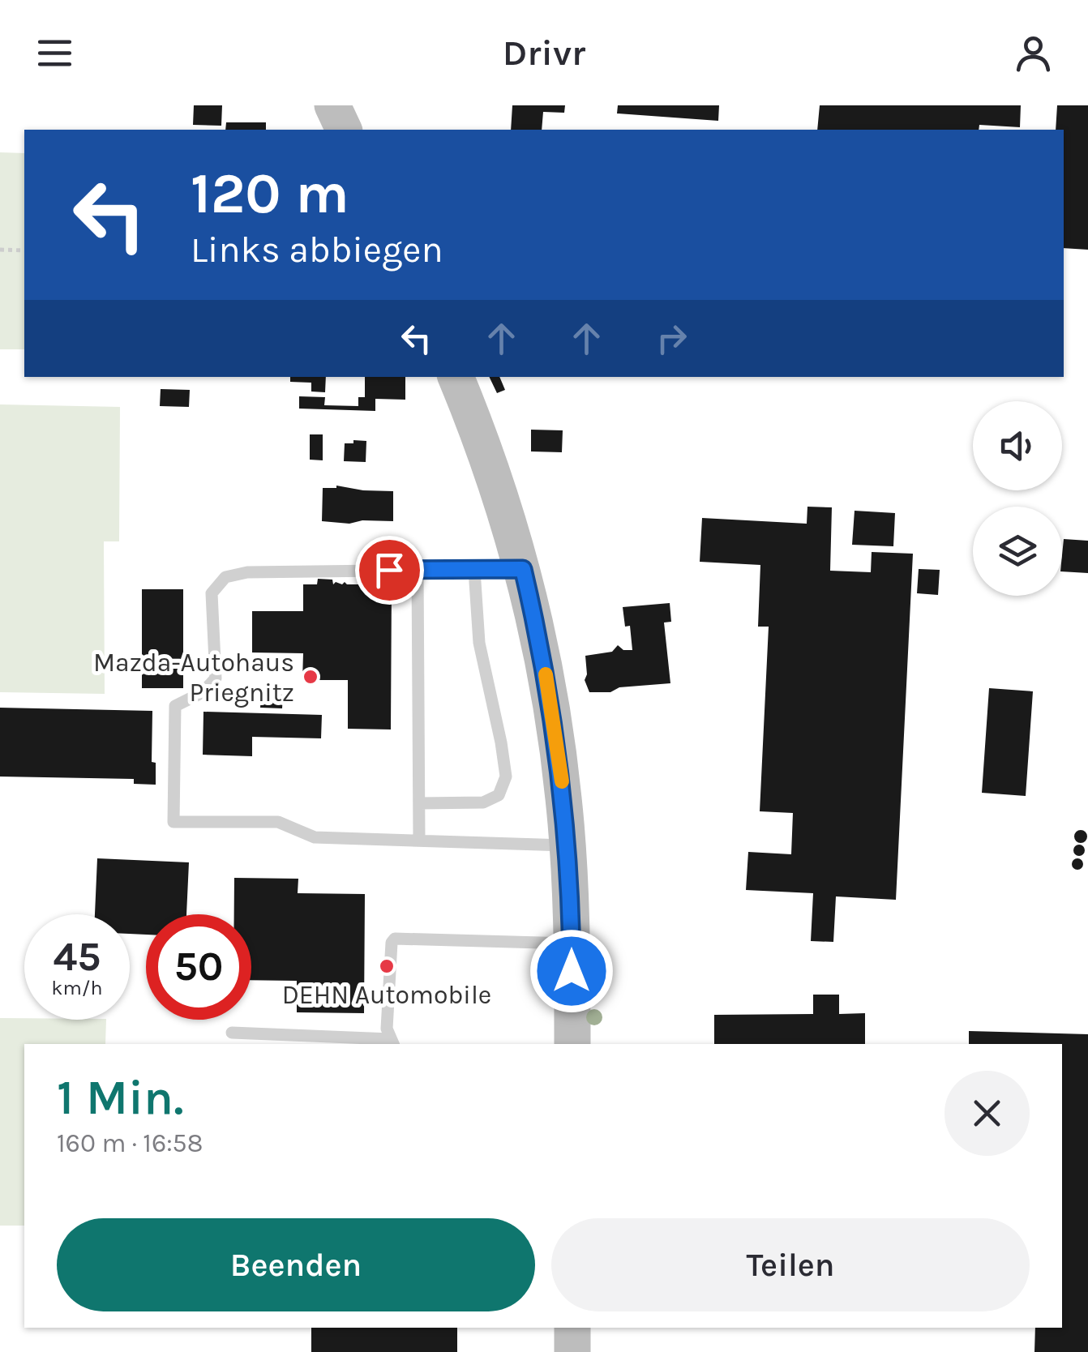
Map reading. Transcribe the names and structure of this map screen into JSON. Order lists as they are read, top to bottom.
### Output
{
  "places": ["Mazda-Autohaus Priegnitz", "DEHN Automobile"],
  "page": {
    "header": "Drivr",
    "turn": ["120 m", "Links abbiegen"],
    "speed": "45 km/h",
    "limit": "50",
    "heading": ["1 Min.", "160 m · 16:58"],
    "buttons": ["Beenden", "Teilen"]
  }
}
